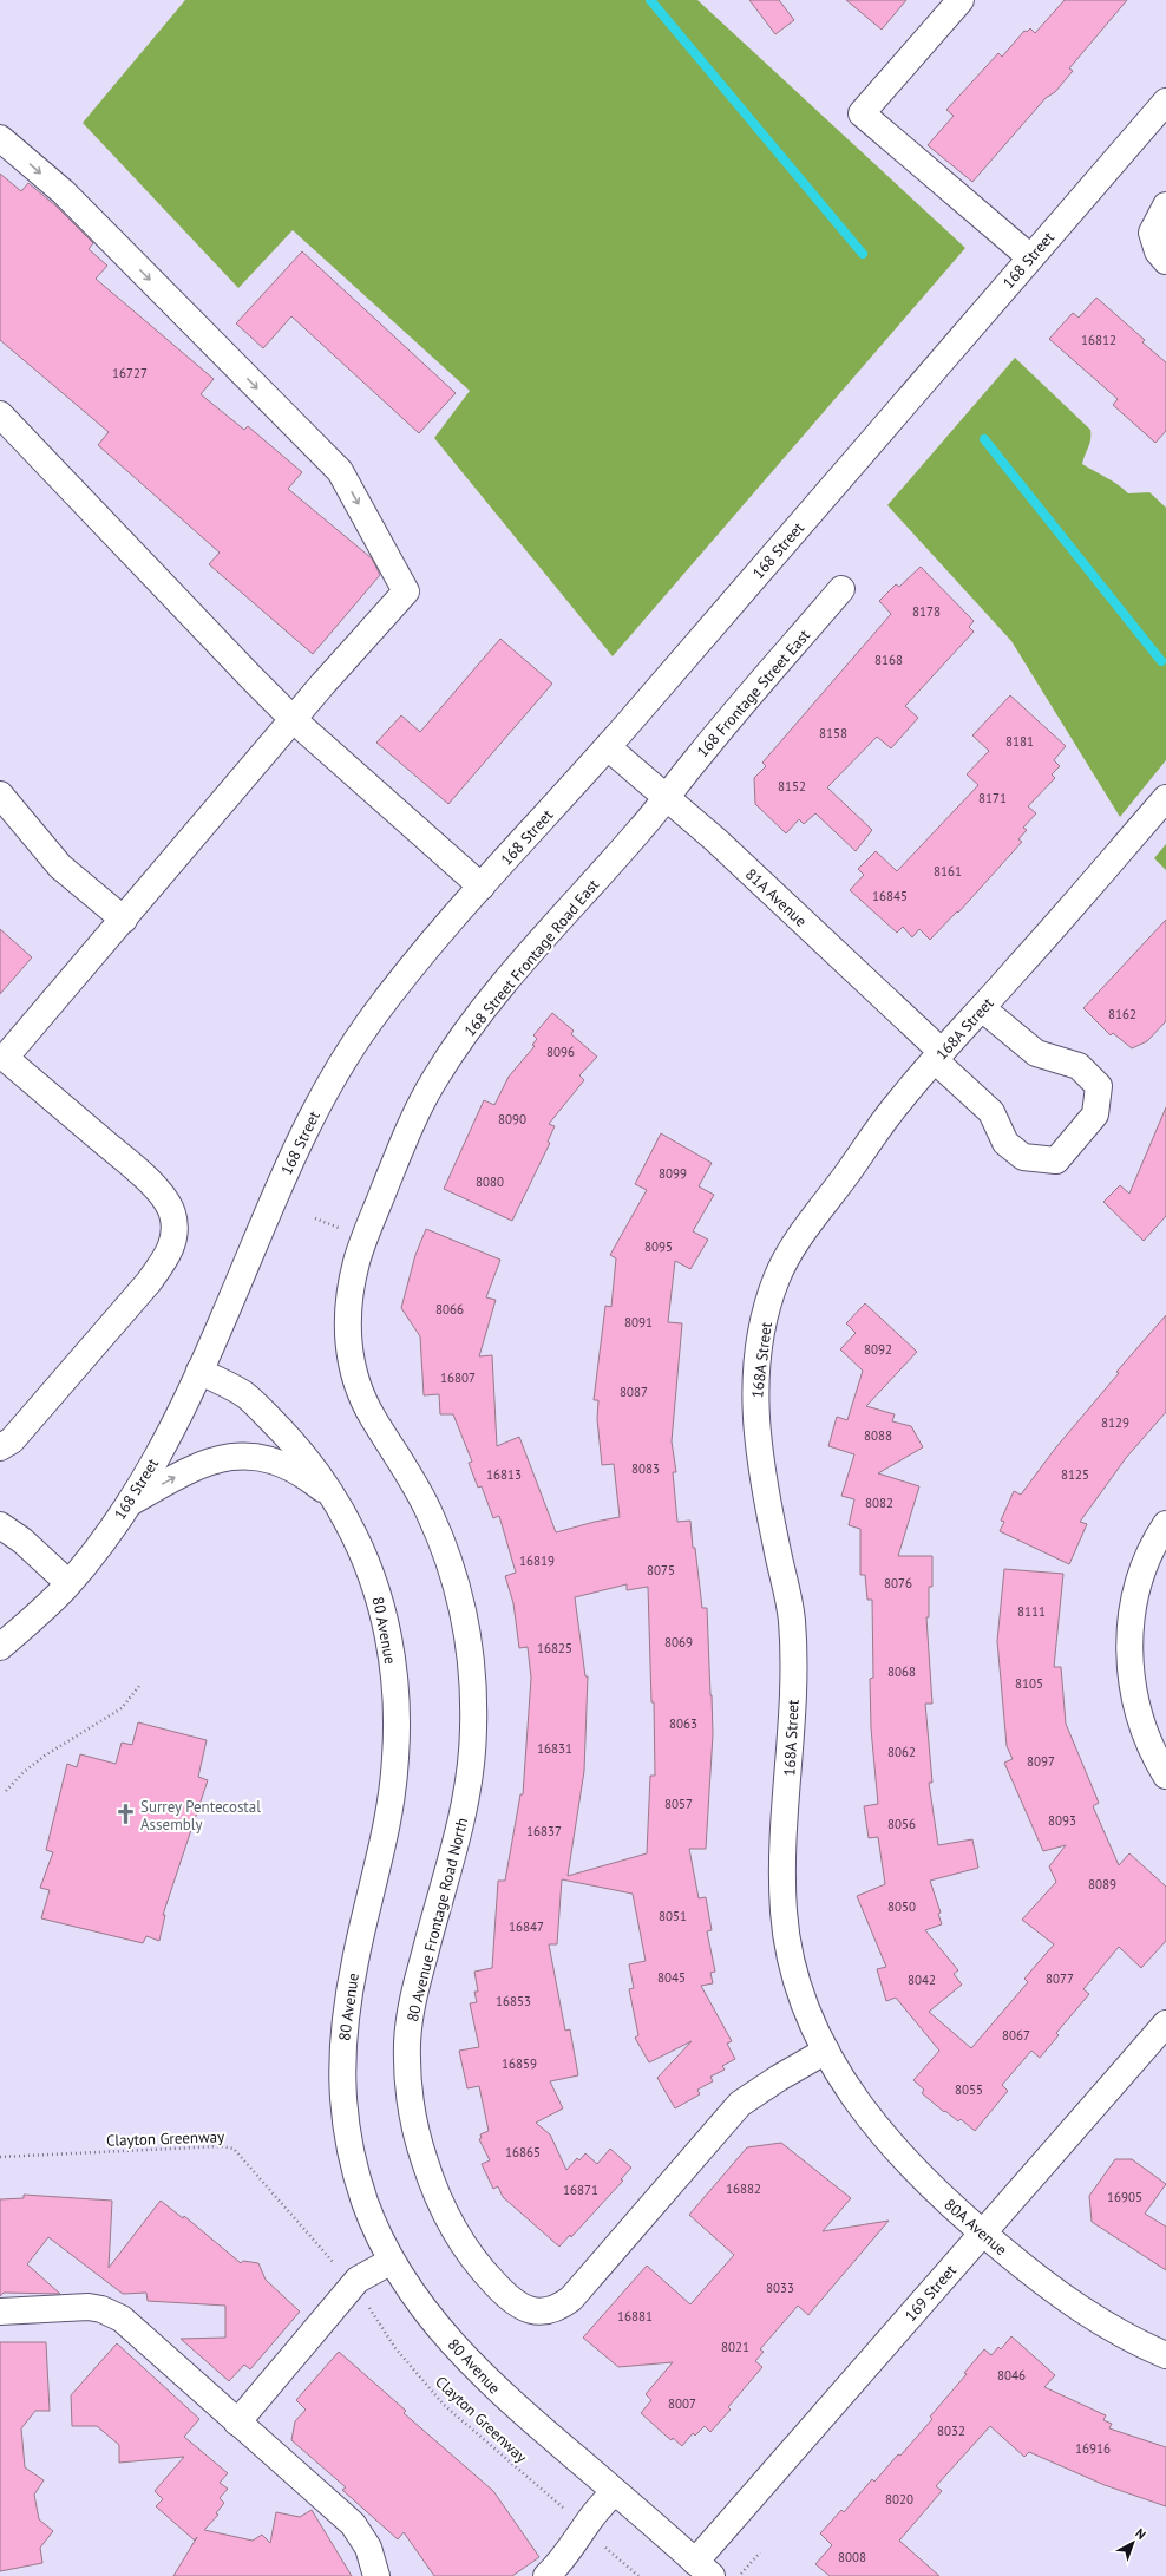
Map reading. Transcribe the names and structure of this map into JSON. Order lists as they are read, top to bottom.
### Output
{
  "streets": {
    "street": [
      "168 Street",
      "168 Frontage Street East",
      "81A Avenue",
      "168 Street Frontage Road East",
      "168A Street",
      "80 Avenue",
      "80 Avenue Frontage Road North",
      "80A Avenue",
      "169 Street"
    ],
    "path": ["Clayton Greenway"]
  },
  "crossings": [
    ["168 Street", "81A Avenue"],
    ["168 Street", "80 Avenue"],
    ["168 Frontage Street East", "81A Avenue"],
    ["168 Frontage Street East", "168 Street Frontage Road East"],
    ["81A Avenue", "168 Street Frontage Road East"],
    ["81A Avenue", "168A Street"],
    ["168 Street Frontage Road East", "80 Avenue Frontage Road North"],
    ["168A Street", "80 Avenue Frontage Road North"],
    ["168A Street", "80A Avenue"],
    ["80 Avenue", "169 Street"],
    ["80 Avenue Frontage Road North", "80A Avenue"],
    ["80A Avenue", "169 Street"]
  ],
  "places": {
    "church": ["Surrey Pentecostal Assembly"]
  },
  "house_numbers": [
    "16812",
    "16727",
    "8178",
    "8168",
    "8158",
    "8181",
    "8152",
    "8171",
    "8161",
    "16845",
    "8162",
    "8096",
    "8090",
    "8099",
    "8080",
    "8095",
    "8066",
    "8091",
    "8092",
    "16807",
    "8087",
    "8129",
    "8088",
    "8083",
    "16813",
    "8125",
    "8082",
    "16819",
    "8075",
    "8076",
    "8111",
    "8069",
    "16825",
    "8068",
    "8105",
    "8063",
    "16831",
    "8062",
    "8097",
    "8057",
    "8093",
    "8056",
    "16837",
    "8089",
    "8050",
    "8051",
    "16847",
    "8045",
    "8077",
    "8042",
    "16853",
    "8067",
    "16859",
    "8055",
    "16865",
    "16882",
    "16871",
    "16905",
    "8033",
    "16881",
    "8021",
    "8046",
    "8007",
    "8032",
    "16916",
    "8020",
    "8008"
  ],
  "north": "top right"
}
